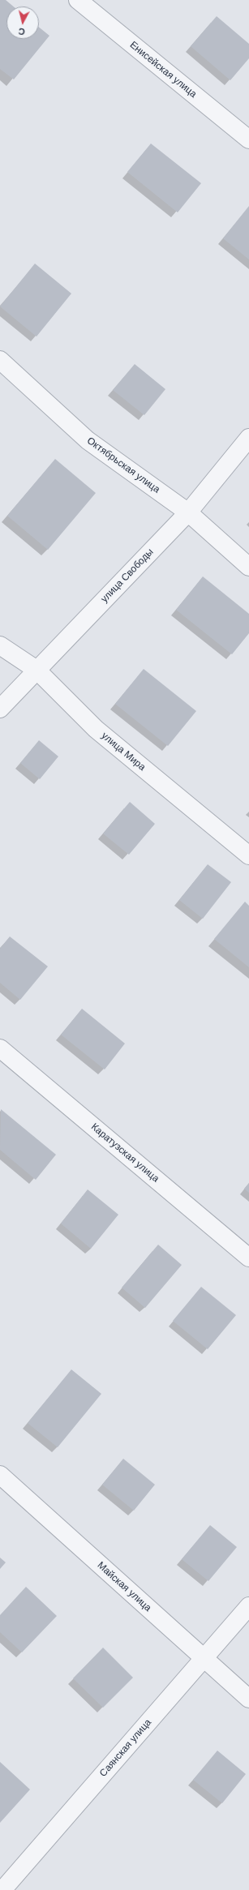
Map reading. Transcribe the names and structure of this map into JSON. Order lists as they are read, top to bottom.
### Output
{
  "streets": {
    "street": [
      "Енисейская улица",
      "Октябрьская улица",
      "улица Свободы",
      "улица Мира",
      "Каратузская улица",
      "Майская улица",
      "Саянская улица"
    ]
  },
  "crossings": [
    ["Октябрьская улица", "улица Свободы"],
    ["улица Свободы", "улица Мира"],
    ["Майская улица", "Саянская улица"]
  ],
  "north": "bottom"
}
